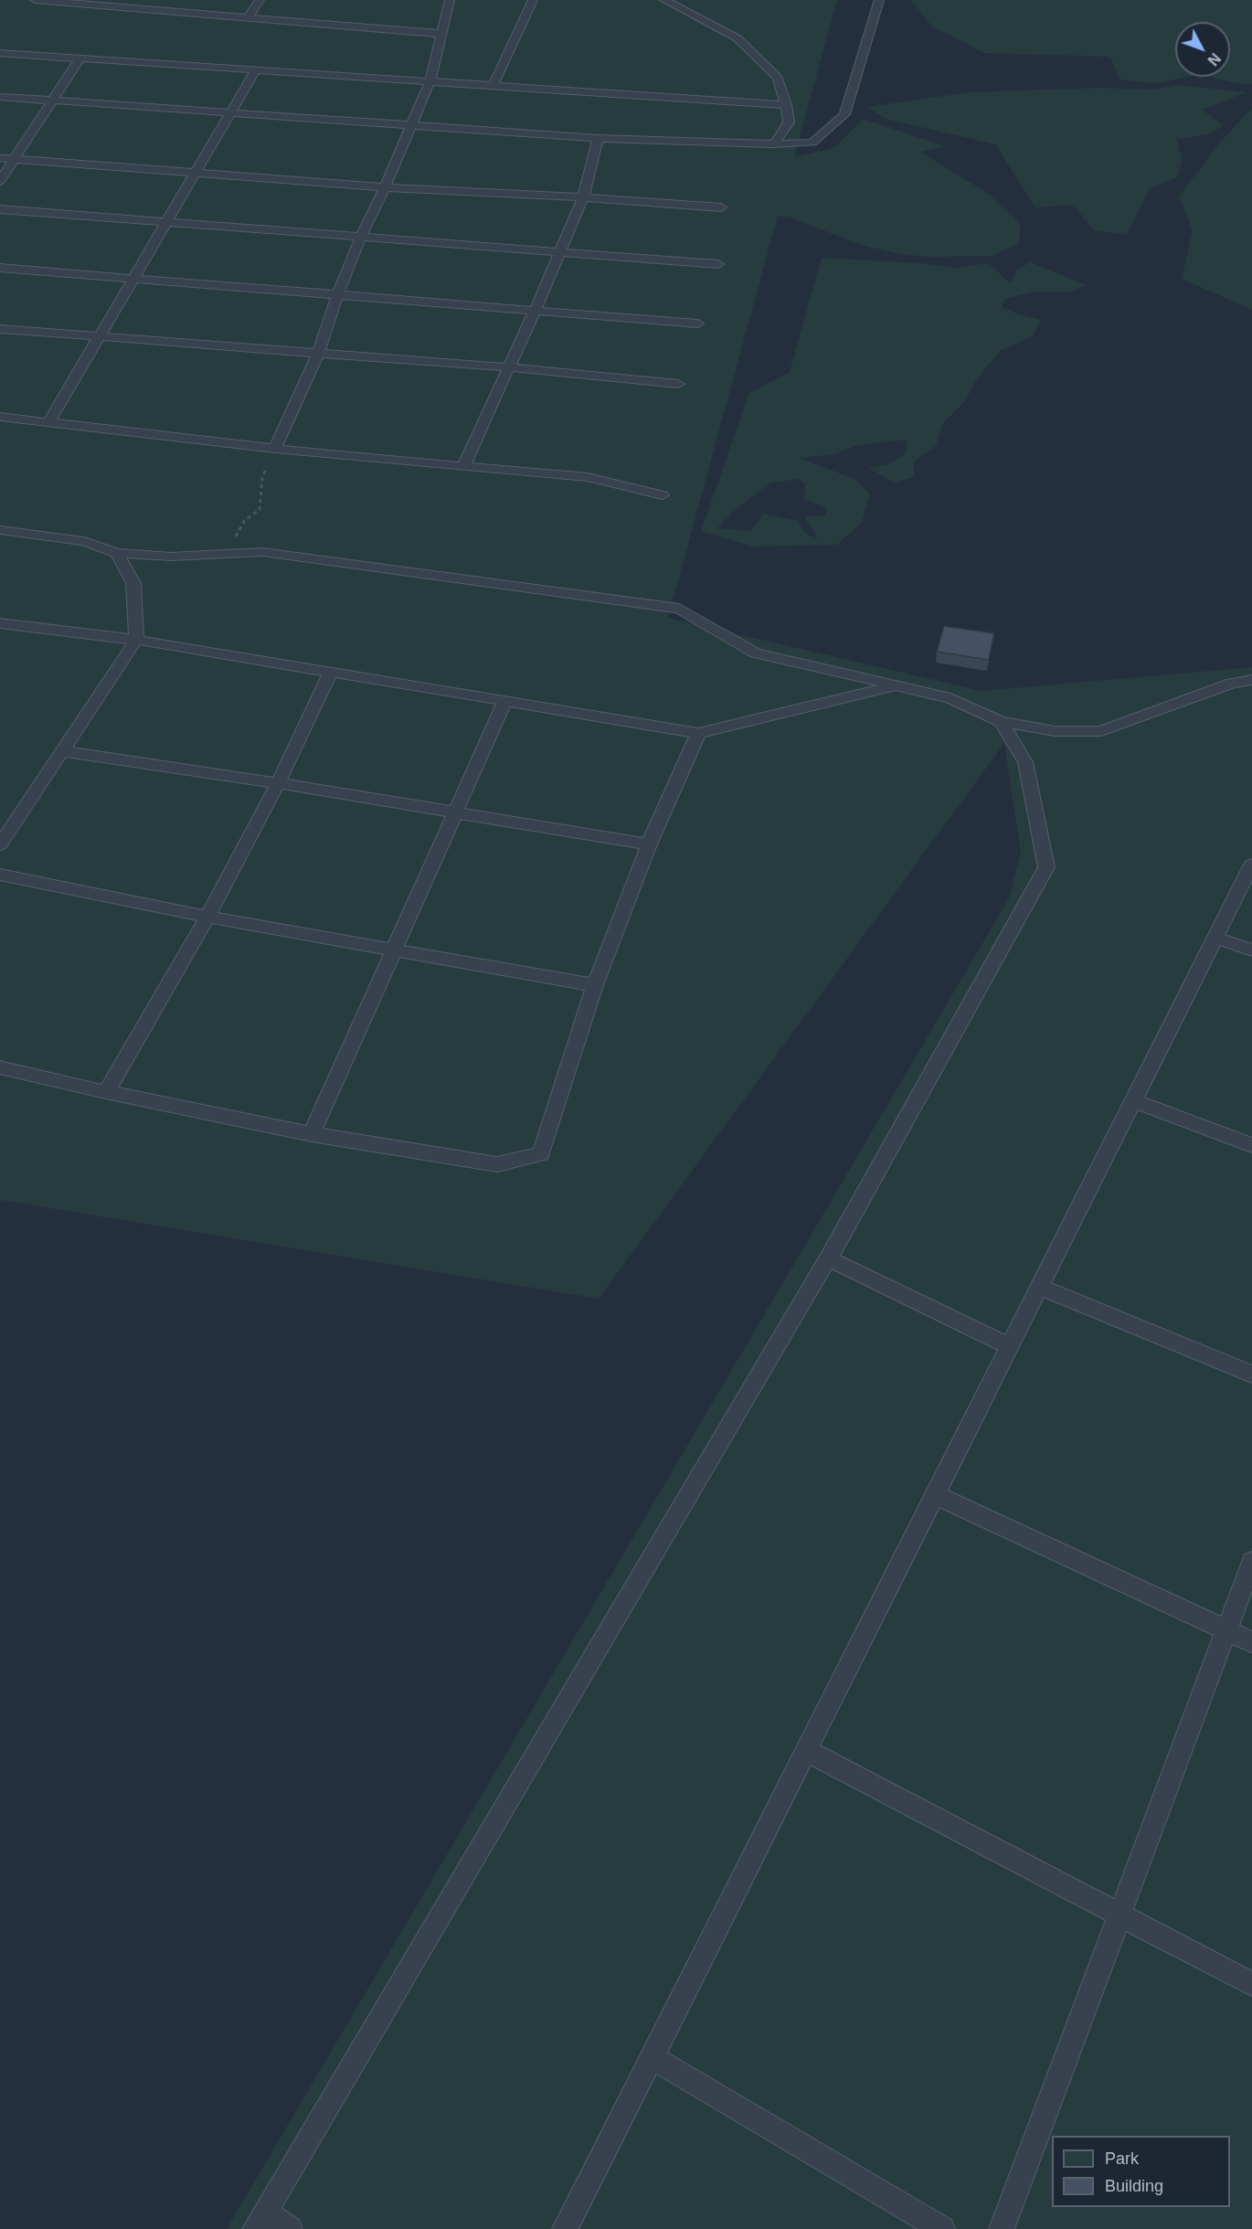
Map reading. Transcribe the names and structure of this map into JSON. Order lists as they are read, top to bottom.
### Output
{
  "legend": ["Park", "Building"],
  "north": "bottom right"
}
